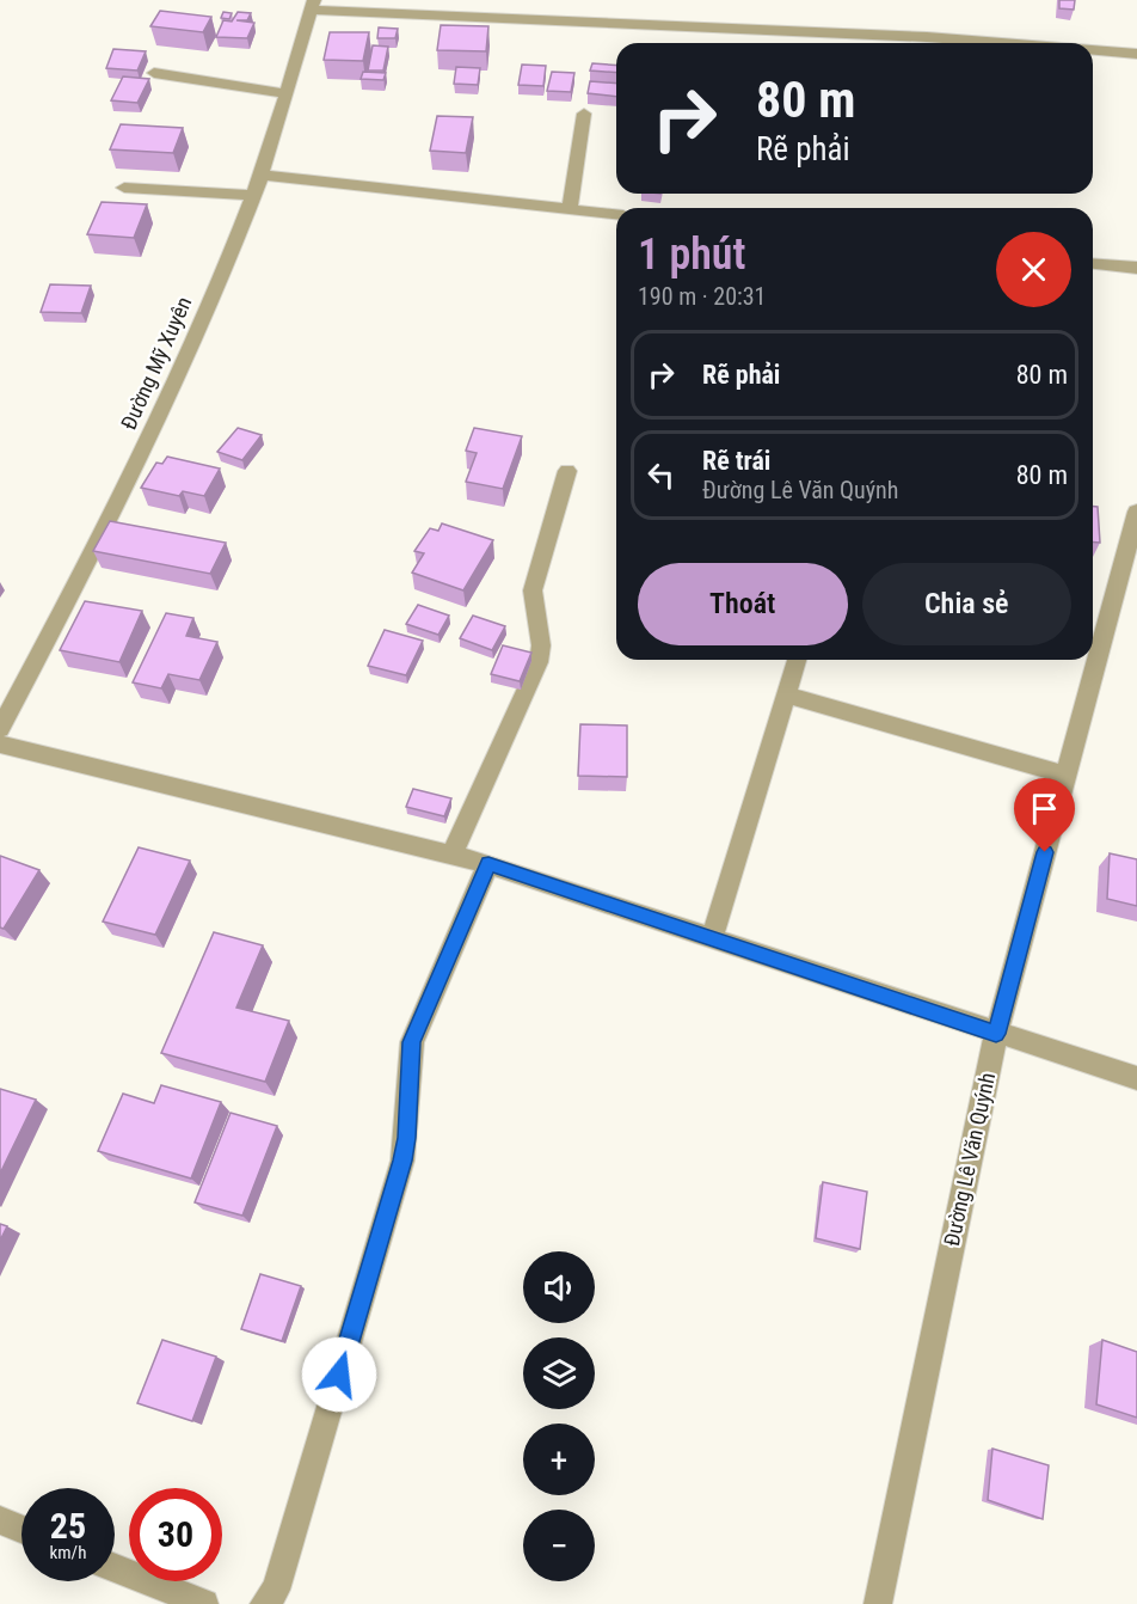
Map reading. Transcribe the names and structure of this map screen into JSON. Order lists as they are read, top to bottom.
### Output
{
  "streets": {
    "street": ["Đường Mỹ Xuyên", "Đường Lê Văn Quýnh"]
  },
  "page": {
    "turn": ["80 m", "Rẽ phải"],
    "heading": ["1 phút", "190 m · 20:31"],
    "list": [
      {
        "name": "Rẽ phải",
        "value": "80 m"
      },
      {
        "name": "Rẽ trái",
        "note": "Đường Lê Văn Quýnh",
        "value": "80 m"
      }
    ],
    "buttons": ["Thoát", "Chia sẻ"],
    "map_buttons": ["+", "−"],
    "speed": "25 km/h",
    "limit": "30"
  }
}
